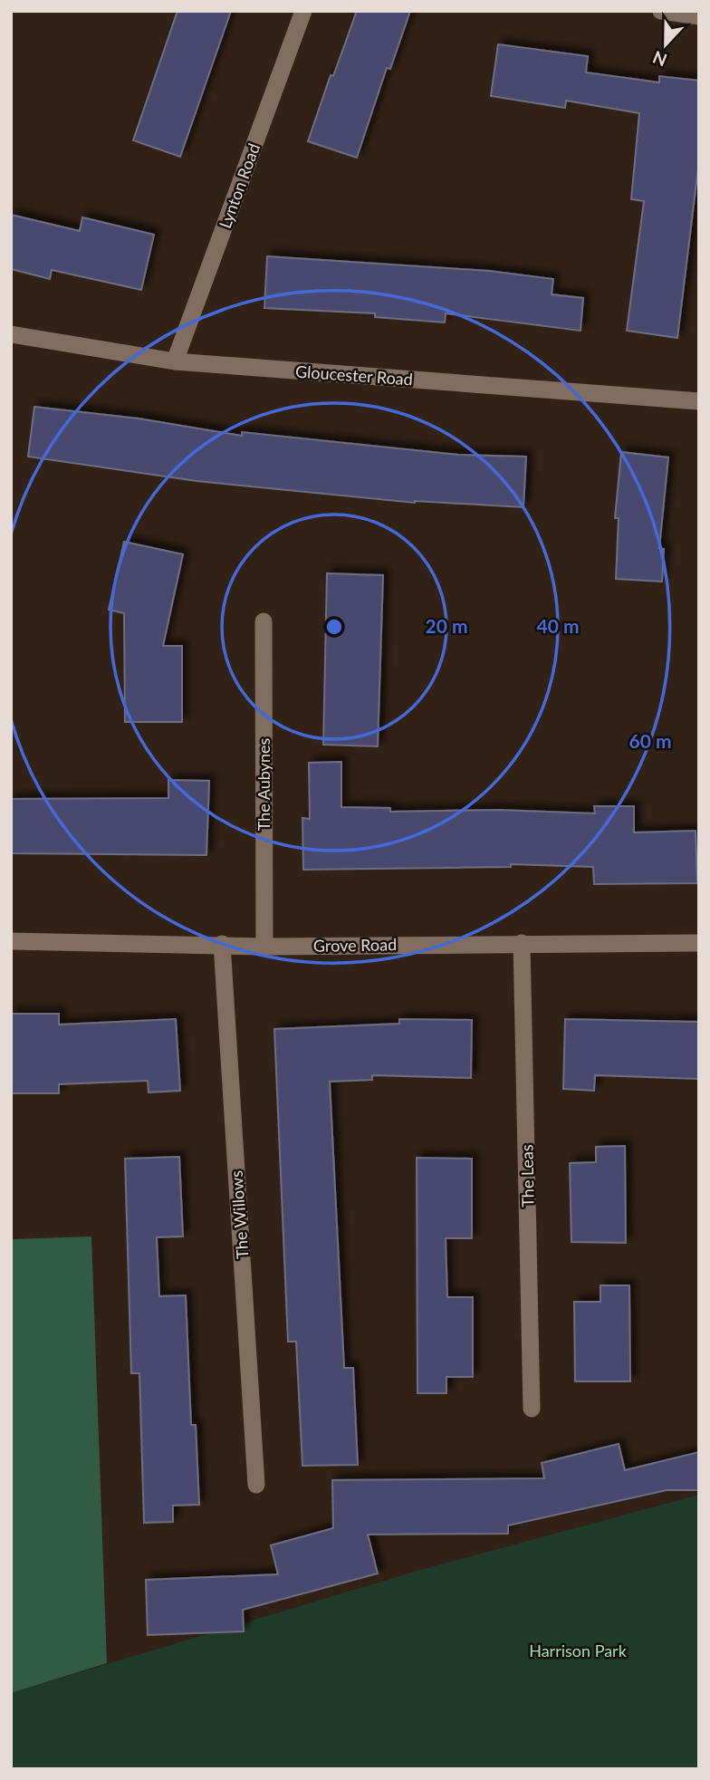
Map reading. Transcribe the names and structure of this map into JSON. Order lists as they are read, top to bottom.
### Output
{
  "streets": {
    "street": [
      "Lynton Road",
      "Gloucester Road",
      "The Aubynes",
      "Grove Road",
      "The Leas",
      "The Willows"
    ]
  },
  "crossings": [
    ["Lynton Road", "Gloucester Road"],
    ["The Aubynes", "Grove Road"],
    ["Grove Road", "The Leas"],
    ["Grove Road", "The Willows"]
  ],
  "parks": ["Harrison Park"],
  "north": "bottom",
  "rings": ["20 m", "40 m", "60 m"]
}
